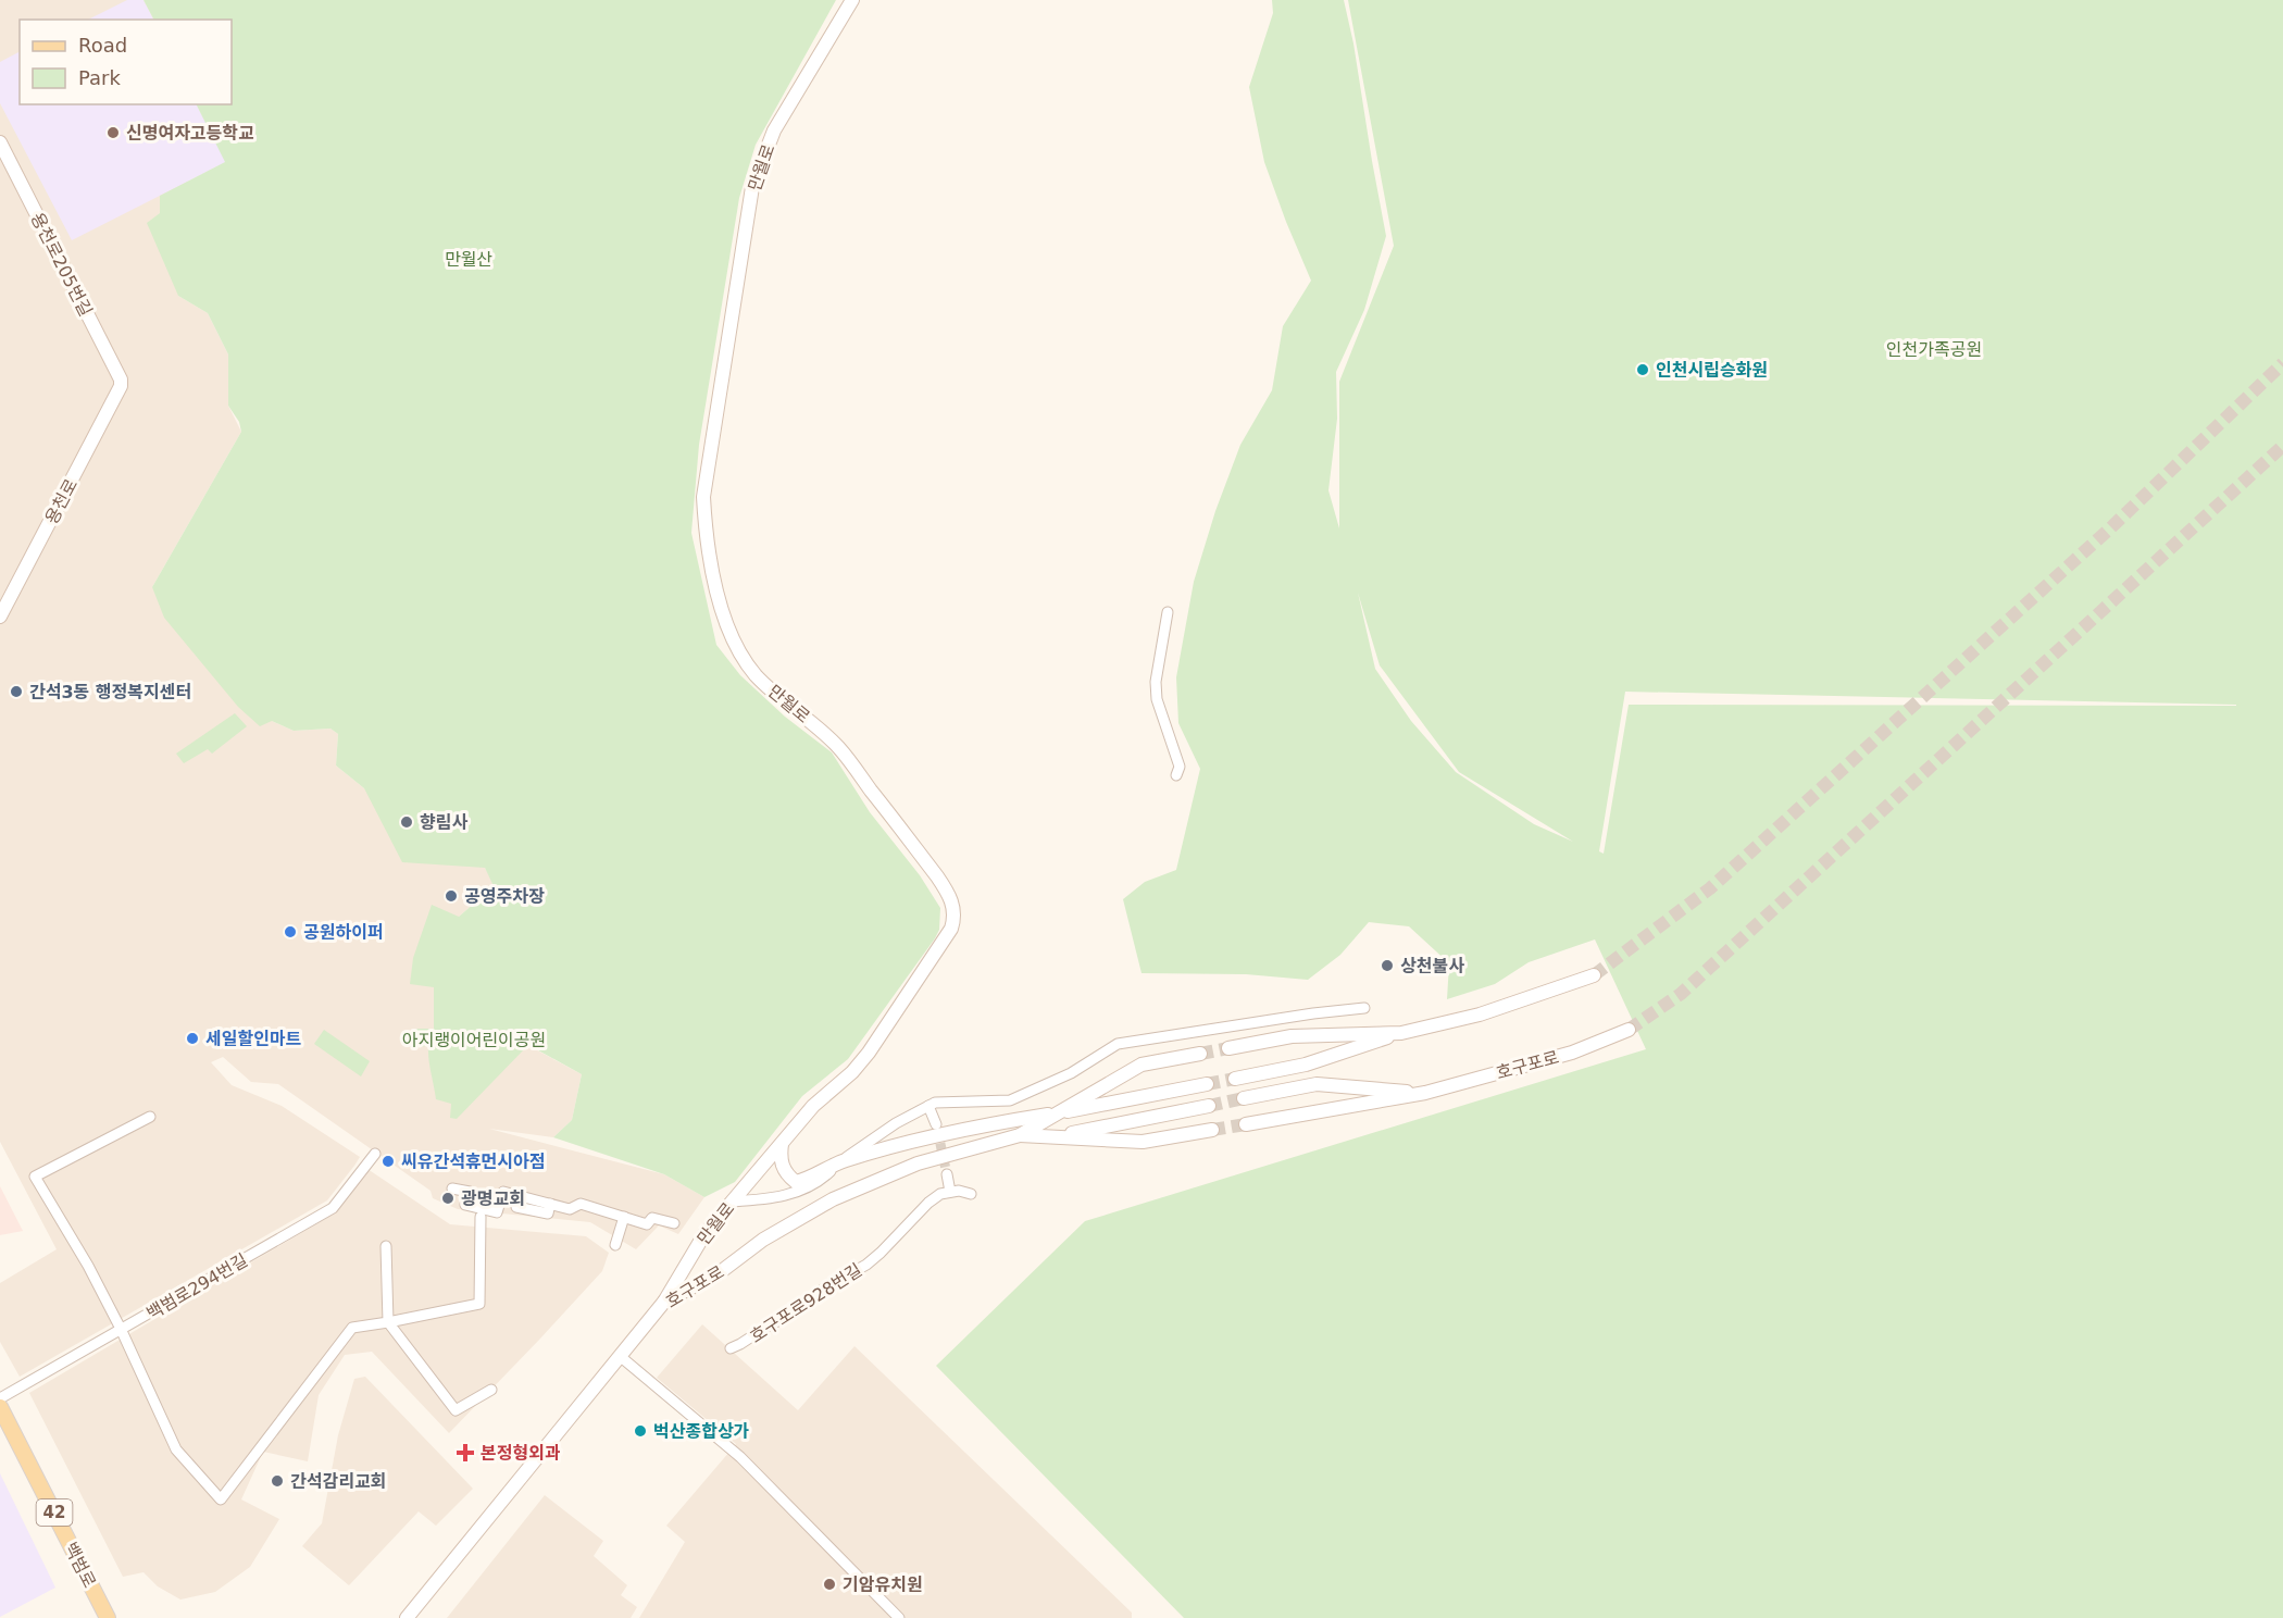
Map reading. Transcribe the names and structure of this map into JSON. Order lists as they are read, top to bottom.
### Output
{
  "streets": {
    "main road": [
      "만월로",
      "용천로205번길",
      "용천로",
      "호구포로",
      "42",
      "백범로"
    ],
    "street": ["백범로294번길", "호구포로928번길"]
  },
  "crossings": [
    ["만월로", "호구포로"],
    ["용천로205번길", "용천로"]
  ],
  "parks": ["만월산", "인천가족공원", "아지랭이어린이공원"],
  "places": {
    "other": [
      "신명여자고등학교",
      "인천시립승화원",
      "간석3동 행정복지센터",
      "향림사",
      "공영주차장",
      "공원하이퍼",
      "상천불사",
      "세일할인마트",
      "씨유간석휴먼시아점",
      "광명교회",
      "벅산종합상가",
      "간석감리교회",
      "기암유치원"
    ],
    "health": ["본정형외과"]
  },
  "legend": ["Road", "Park"]
}
